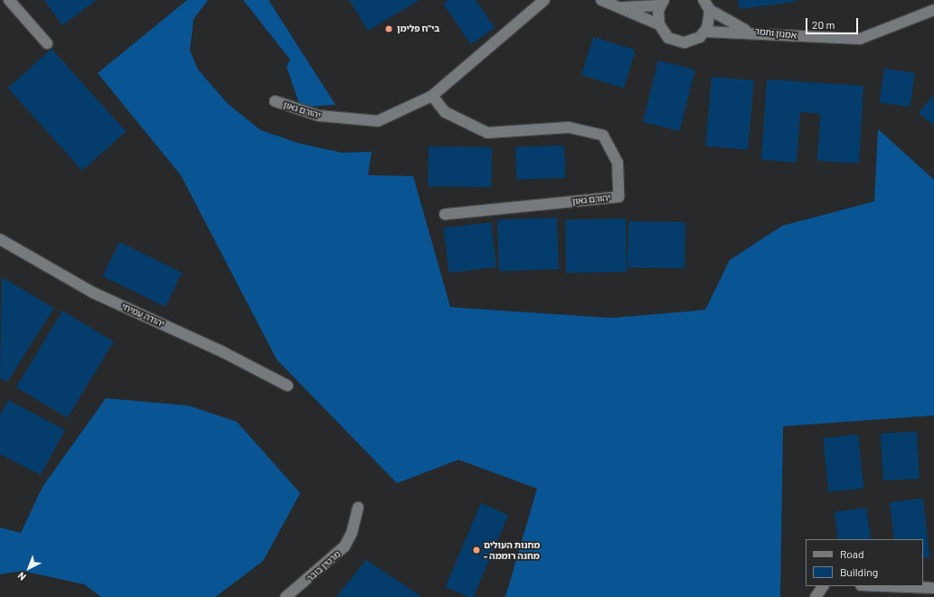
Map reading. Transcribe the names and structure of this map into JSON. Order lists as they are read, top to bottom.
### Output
{
  "streets": {
    "street": [
      "אמנון ותמר",
      "יהורם גאון",
      "יהודה עמיחי",
      "מרטין בובר"
    ]
  },
  "places": ["בי\"ח פלימן", "מחנות העולים - מחנה רוממה"],
  "legend": ["Road", "Building"],
  "scale_bar": "20 m",
  "north": "bottom left"
}
